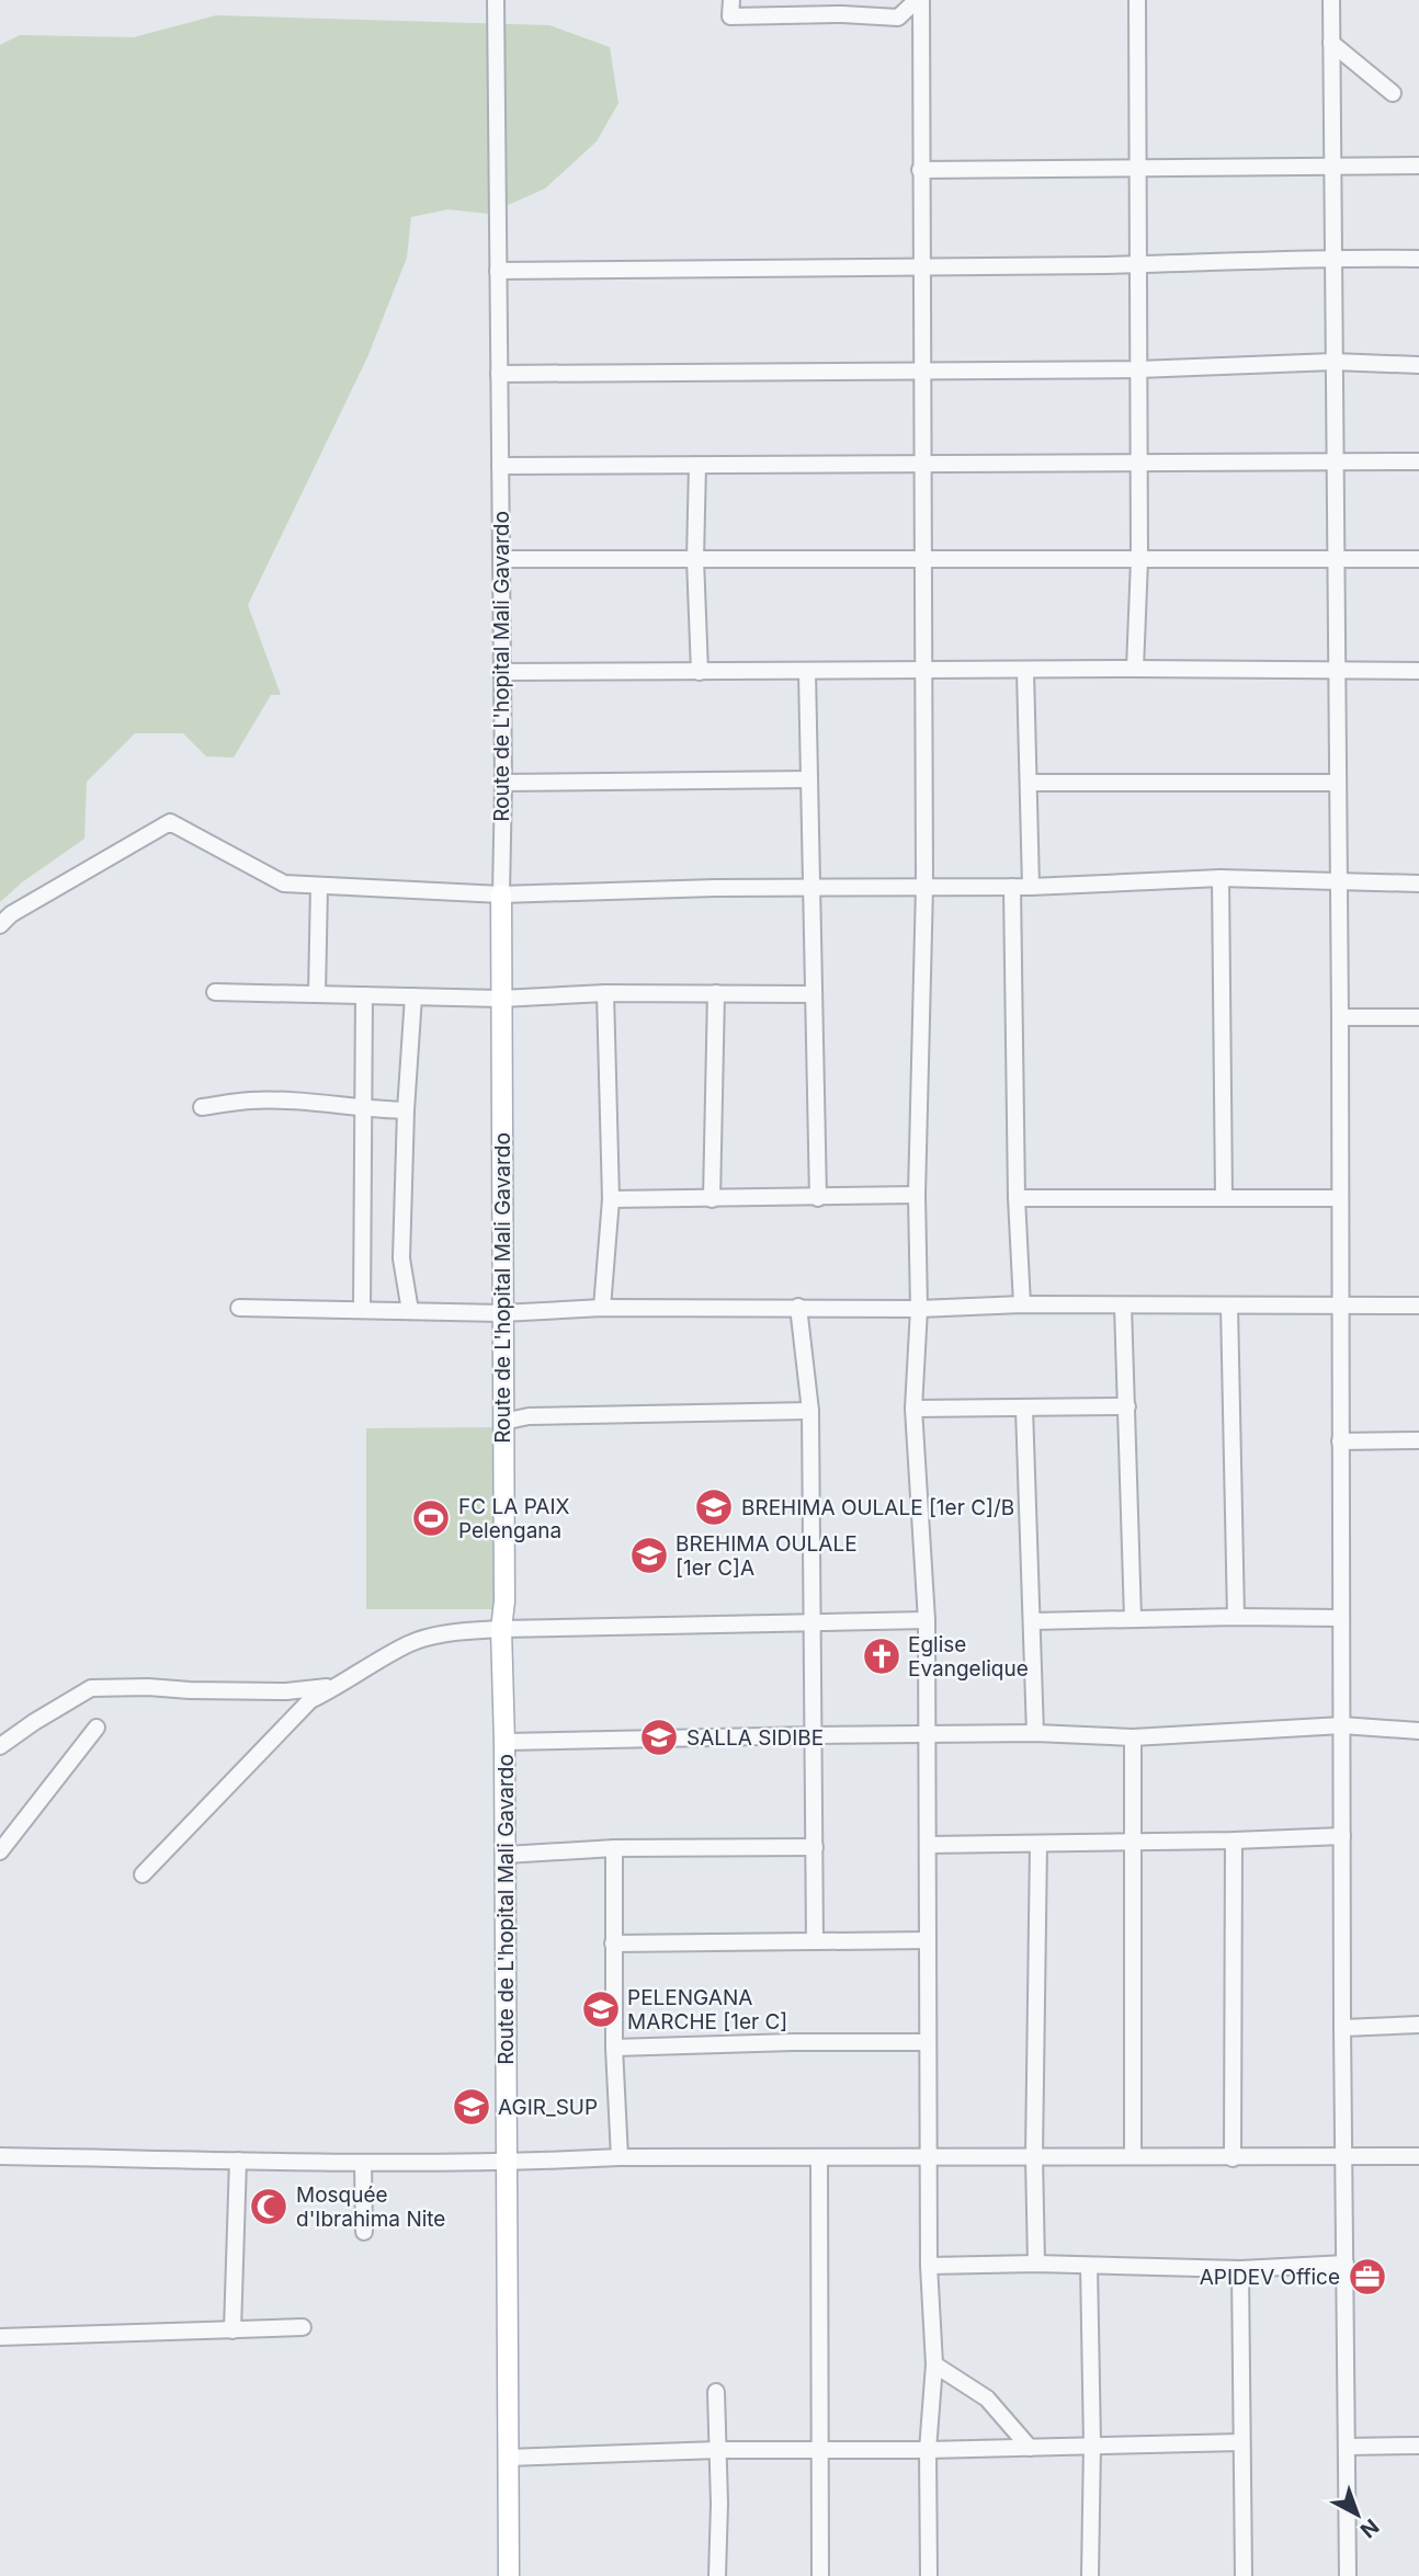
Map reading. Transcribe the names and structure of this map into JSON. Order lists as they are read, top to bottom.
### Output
{
  "streets": {
    "main road": ["Route de L'hopital Mali Gavardo"]
  },
  "places": {
    "school or university": [
      "BREHIMA OULALE [1er C]/B",
      "BREHIMA OULALE [1er C]A",
      "SALLA SIDIBE",
      "PELENGANA MARCHE [1er C]",
      "AGIR_SUP"
    ],
    "sports": ["FC LA PAIX Pelengana"],
    "church": ["Eglise Evangelique"],
    "mosque": ["Mosquée d'Ibrahima Nite"],
    "office": ["APIDEV Office"]
  },
  "north": "bottom right"
}
